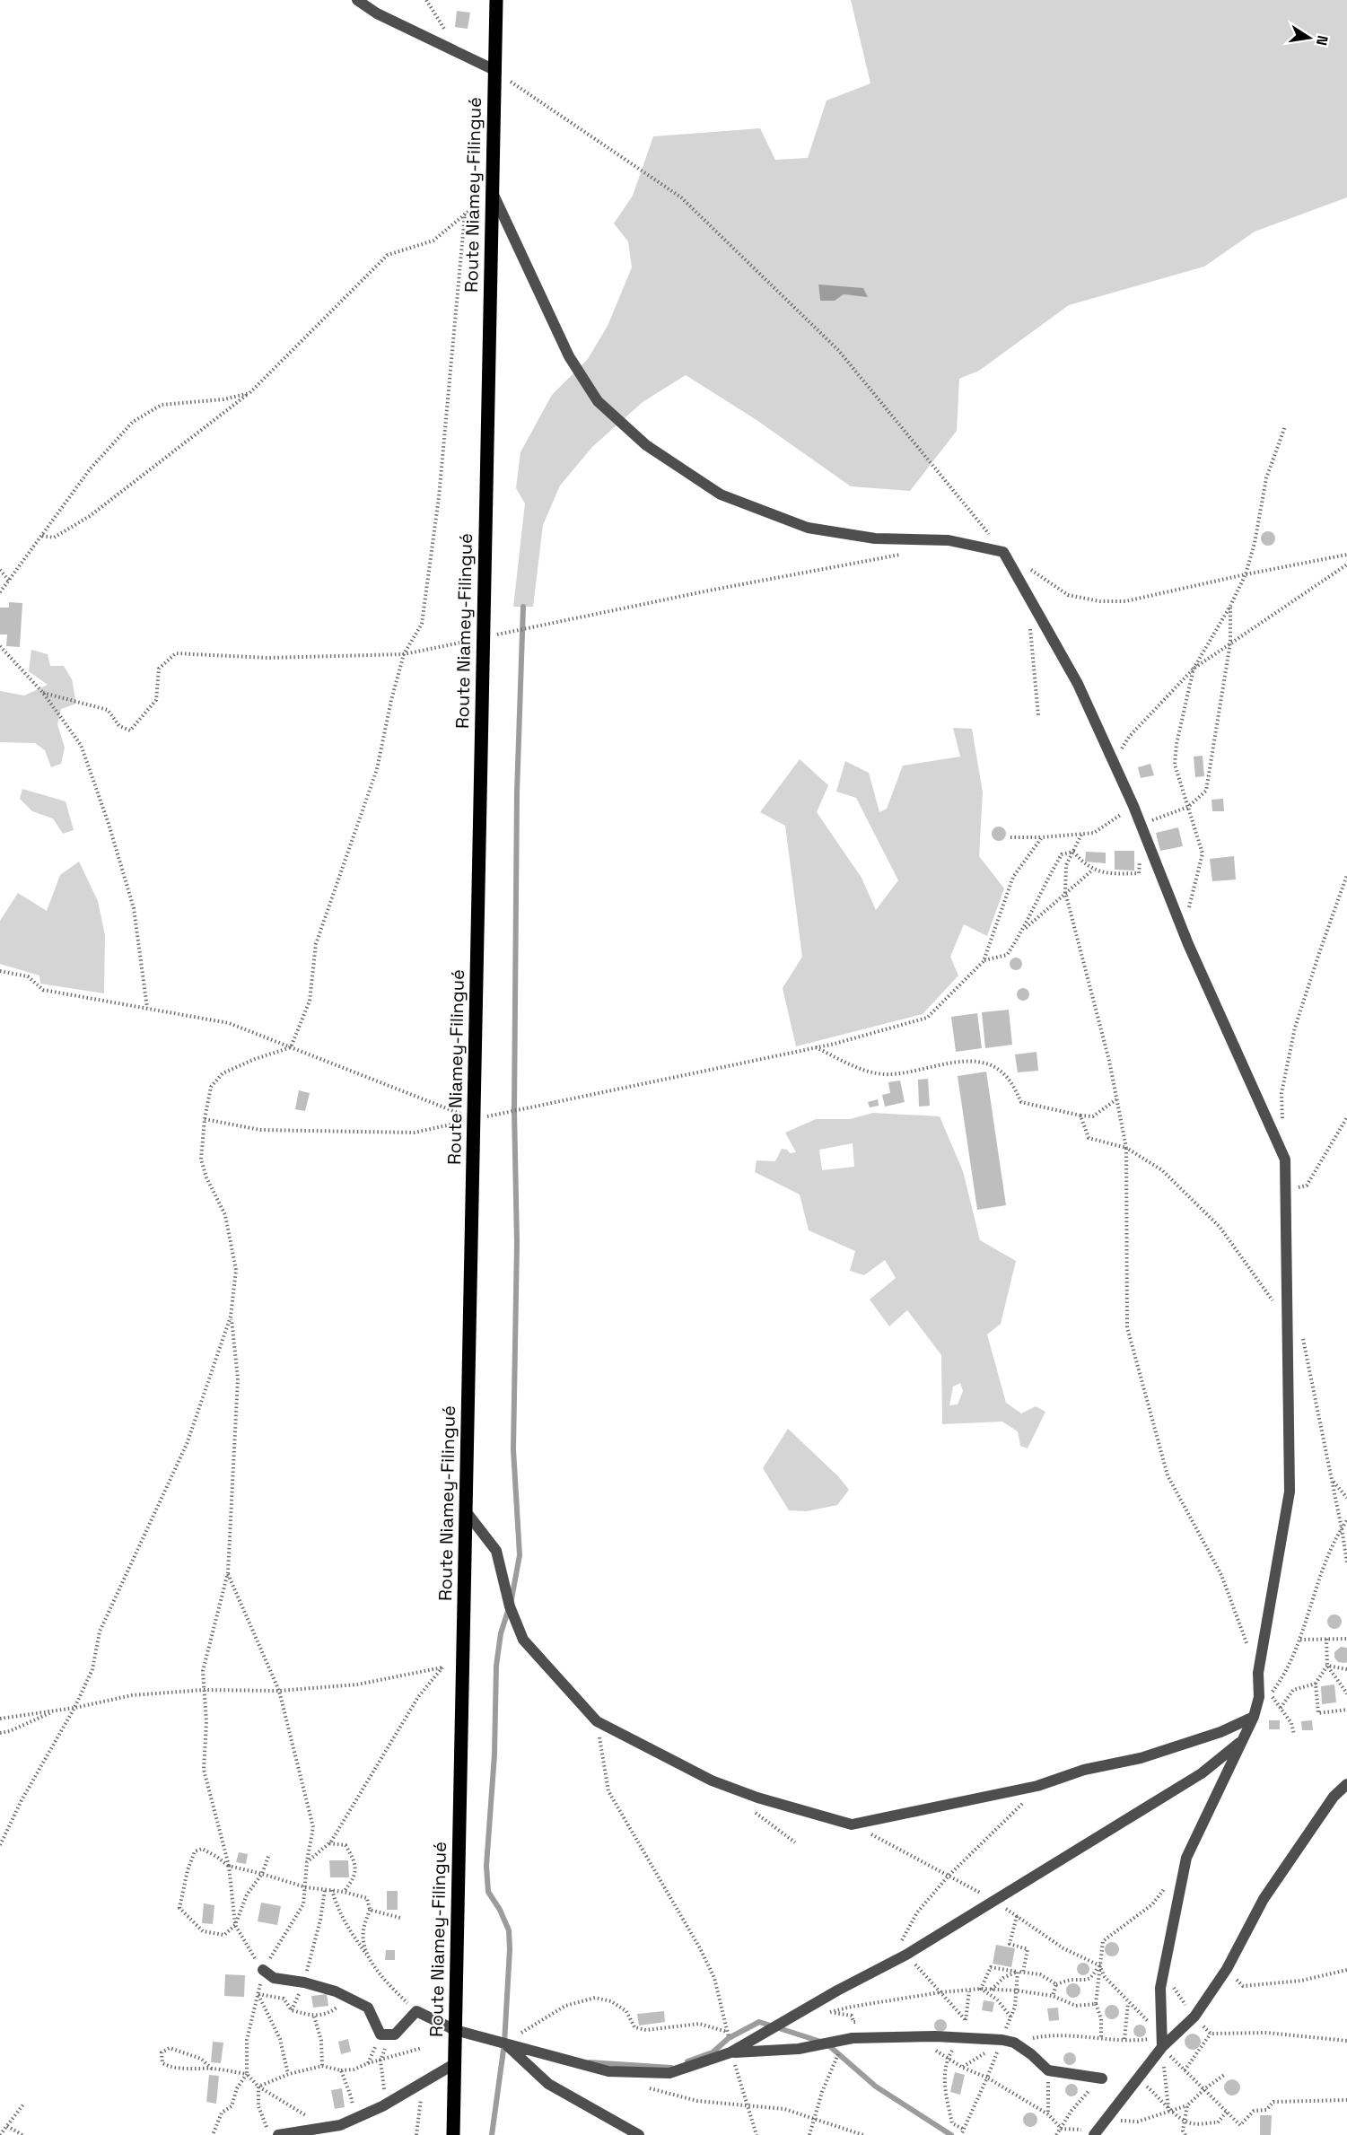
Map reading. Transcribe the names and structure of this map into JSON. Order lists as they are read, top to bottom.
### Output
{
  "streets": {
    "main road": ["Route Niamey-Filingué"]
  },
  "north": "right"
}
